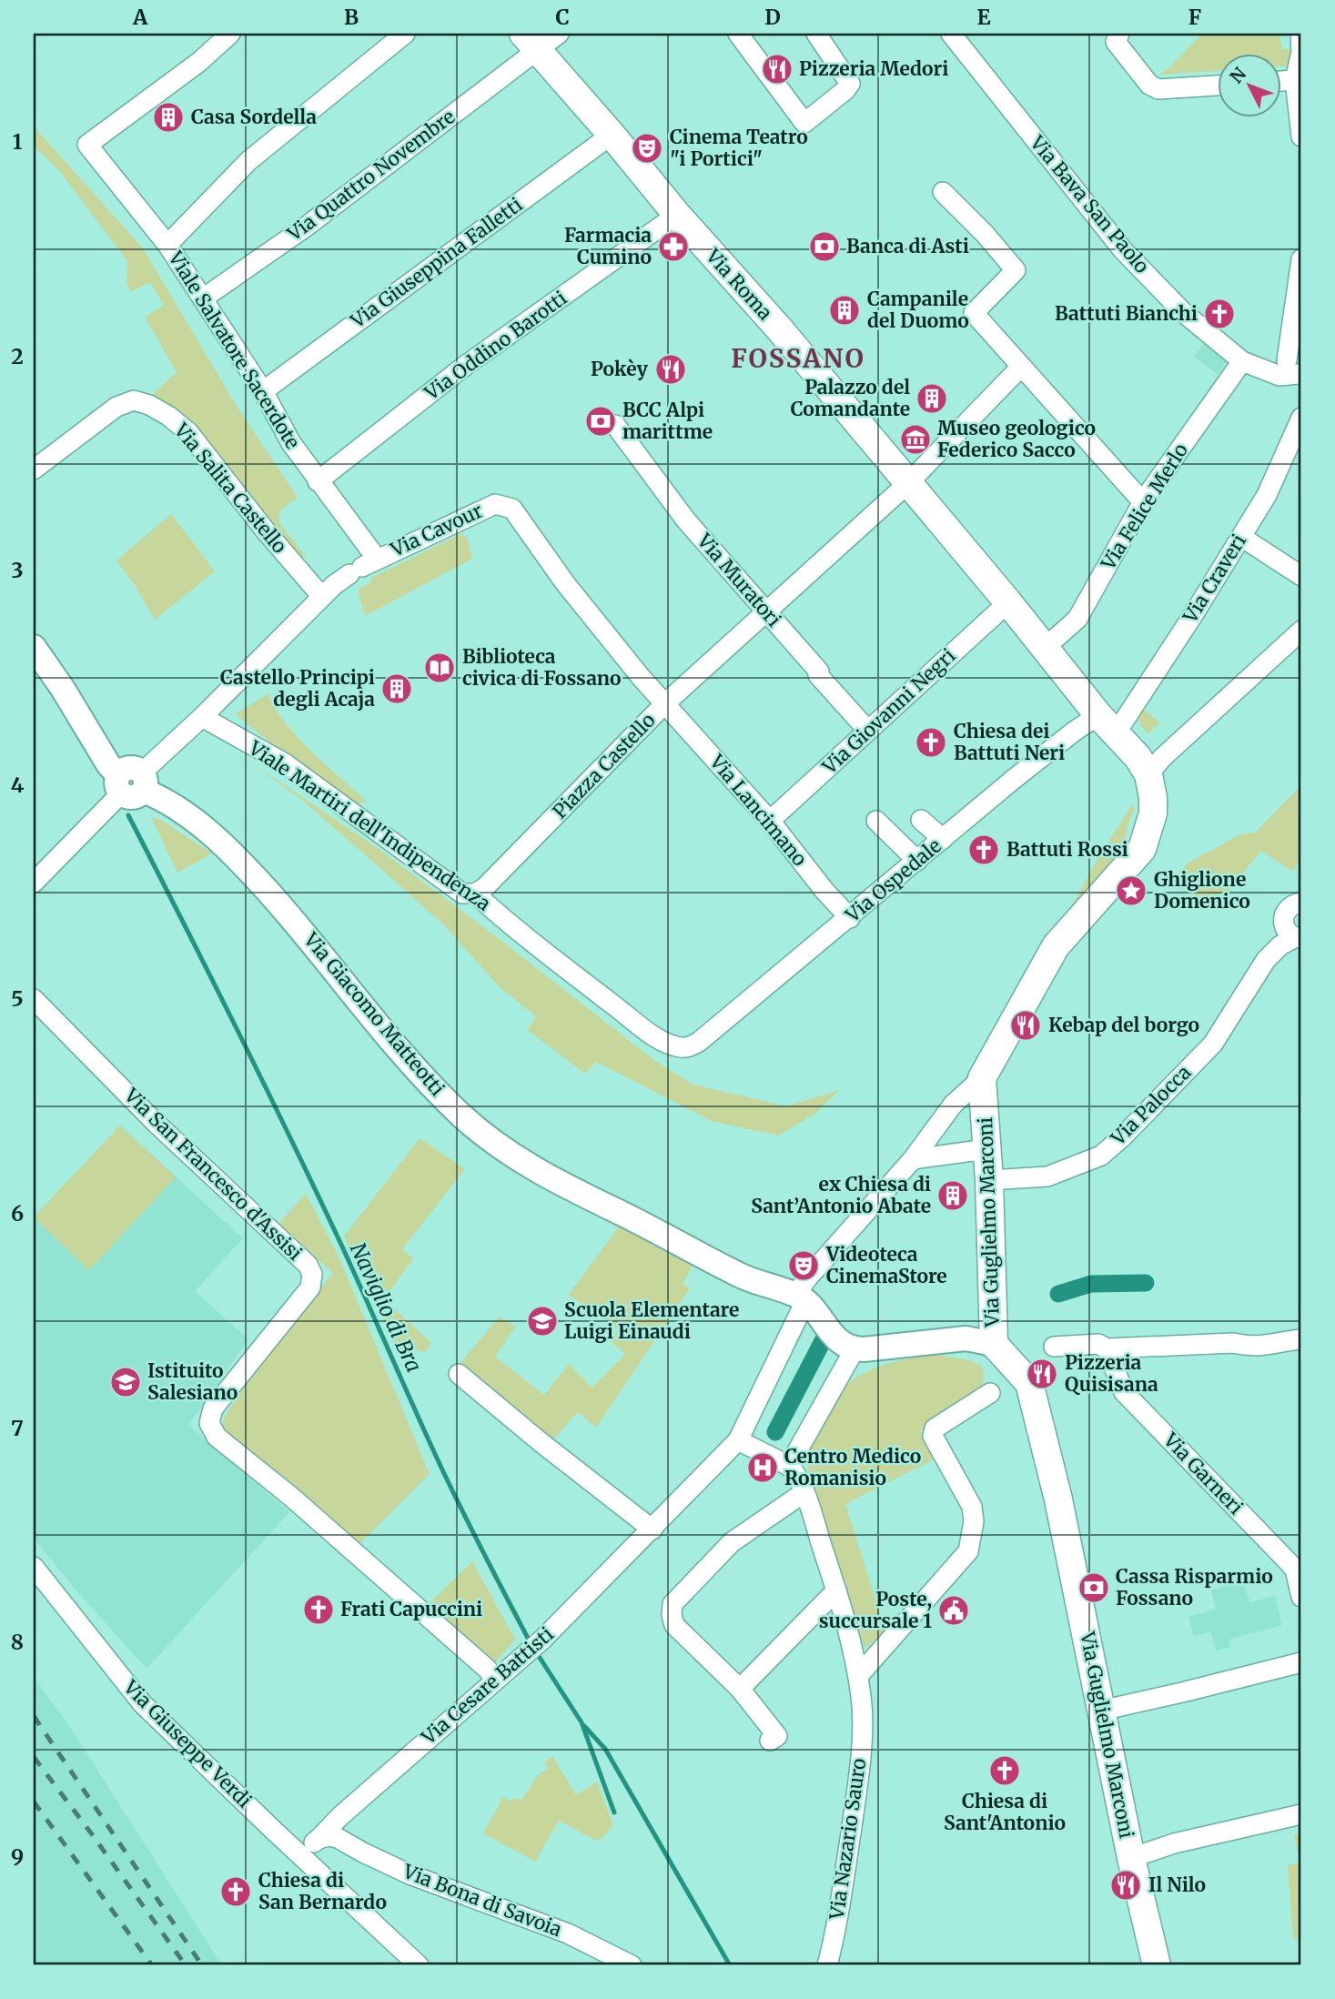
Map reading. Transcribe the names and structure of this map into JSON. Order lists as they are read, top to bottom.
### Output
{
  "streets": {
    "main road": ["Via Roma", "Via Guglielmo Marconi"],
    "street": [
      "Via Quattro Novembre",
      "Via Bava San Paolo",
      "Via Giuseppina Falletti",
      "Via Oddino Barotti",
      "Viale Salvatore Sacerdote",
      "Via Salita Castello",
      "Via Felice Merlo",
      "Via Cavour",
      "Via Craveri",
      "Via Muratori",
      "Via Giovanni Negri",
      "Piazza Castello",
      "Via Lancimano",
      "Viale Martiri dell'Indipendenza",
      "Via Ospedale",
      "Via Giacomo Matteotti",
      "Via Palocca",
      "Via San Francesco d'Assisi",
      "Via Garneri",
      "Via Cesare Battisti",
      "Via Giuseppe Verdi",
      "Via Nazario Sauro",
      "Via Bona di Savoia"
    ]
  },
  "crossings": [
    ["Via Quattro Novembre", "Via Roma"],
    ["Via Quattro Novembre", "Viale Salvatore Sacerdote"],
    ["Via Bava San Paolo", "Via Felice Merlo"],
    ["Via Giuseppina Falletti", "Via Roma"],
    ["Via Giuseppina Falletti", "Viale Salvatore Sacerdote"],
    ["Via Roma", "Via Oddino Barotti"],
    ["Via Roma", "Via Felice Merlo"],
    ["Via Roma", "Via Craveri"],
    ["Via Roma", "Via Giovanni Negri"],
    ["Via Roma", "Via Ospedale"],
    ["Via Oddino Barotti", "Viale Salvatore Sacerdote"],
    ["Viale Salvatore Sacerdote", "Via Cavour"],
    ["Via Salita Castello", "Via Cavour"],
    ["Via Cavour", "Piazza Castello"],
    ["Via Cavour", "Viale Martiri dell'Indipendenza"],
    ["Via Cavour", "Via Giacomo Matteotti"],
    ["Via Craveri", "Via Ospedale"],
    ["Via Muratori", "Via Giovanni Negri"],
    ["Via Giovanni Negri", "Via Lancimano"],
    ["Piazza Castello", "Via Lancimano"],
    ["Piazza Castello", "Viale Martiri dell'Indipendenza"],
    ["Via Lancimano", "Via Ospedale"],
    ["Viale Martiri dell'Indipendenza", "Via Ospedale"],
    ["Via Giacomo Matteotti", "Via Cesare Battisti"],
    ["Via Palocca", "Via Guglielmo Marconi"],
    ["Via San Francesco d'Assisi", "Via Cesare Battisti"],
    ["Via Guglielmo Marconi", "Via Cesare Battisti"],
    ["Via Cesare Battisti", "Via Bona di Savoia"]
  ],
  "districts": ["FOSSANO"],
  "water": ["Naviglio di Bra"],
  "places": {
    "restaurant": [
      "Pizzeria Medori",
      "Pokèy",
      "Kebap del borgo",
      "Pizzeria Quisisana",
      "Il Nilo"
    ],
    "building": [
      "Casa Sordella",
      "Campanile del Duomo",
      "Palazzo del Comandante",
      "Castello Principi degli Acaja",
      "ex Chiesa di Sant’Antonio Abate"
    ],
    "theatre": ["Cinema Teatro \"i Portici\"", "Videoteca CinemaStore"],
    "pharmacy": ["Farmacia Cumino"],
    "bank": ["Banca di Asti", "BCC Alpi marittme", "Cassa Risparmio Fossano"],
    "church": [
      "Battuti Bianchi",
      "Chiesa dei Battuti Neri",
      "Battuti Rossi",
      "Frati Capuccini",
      "Chiesa di Sant'Antonio",
      "Chiesa di San Bernardo"
    ],
    "museum": ["Museo geologico Federico Sacco"],
    "library": ["Biblioteca civica di Fossano"],
    "place": ["Ghiglione Domenico"],
    "school or university": ["Scuola Elementare Luigi Einaudi", "Istituito Salesiano"],
    "hospital": ["Centro Medico Romanisio"],
    "public building": ["Poste, succursale 1"]
  },
  "north": "top left",
  "grid": {
    "columns": [
      "A",
      "B",
      "C",
      "D",
      "E",
      "F"
    ],
    "rows": [
      "1",
      "2",
      "3",
      "4",
      "5",
      "6",
      "7",
      "8",
      "9"
    ]
  }
}
